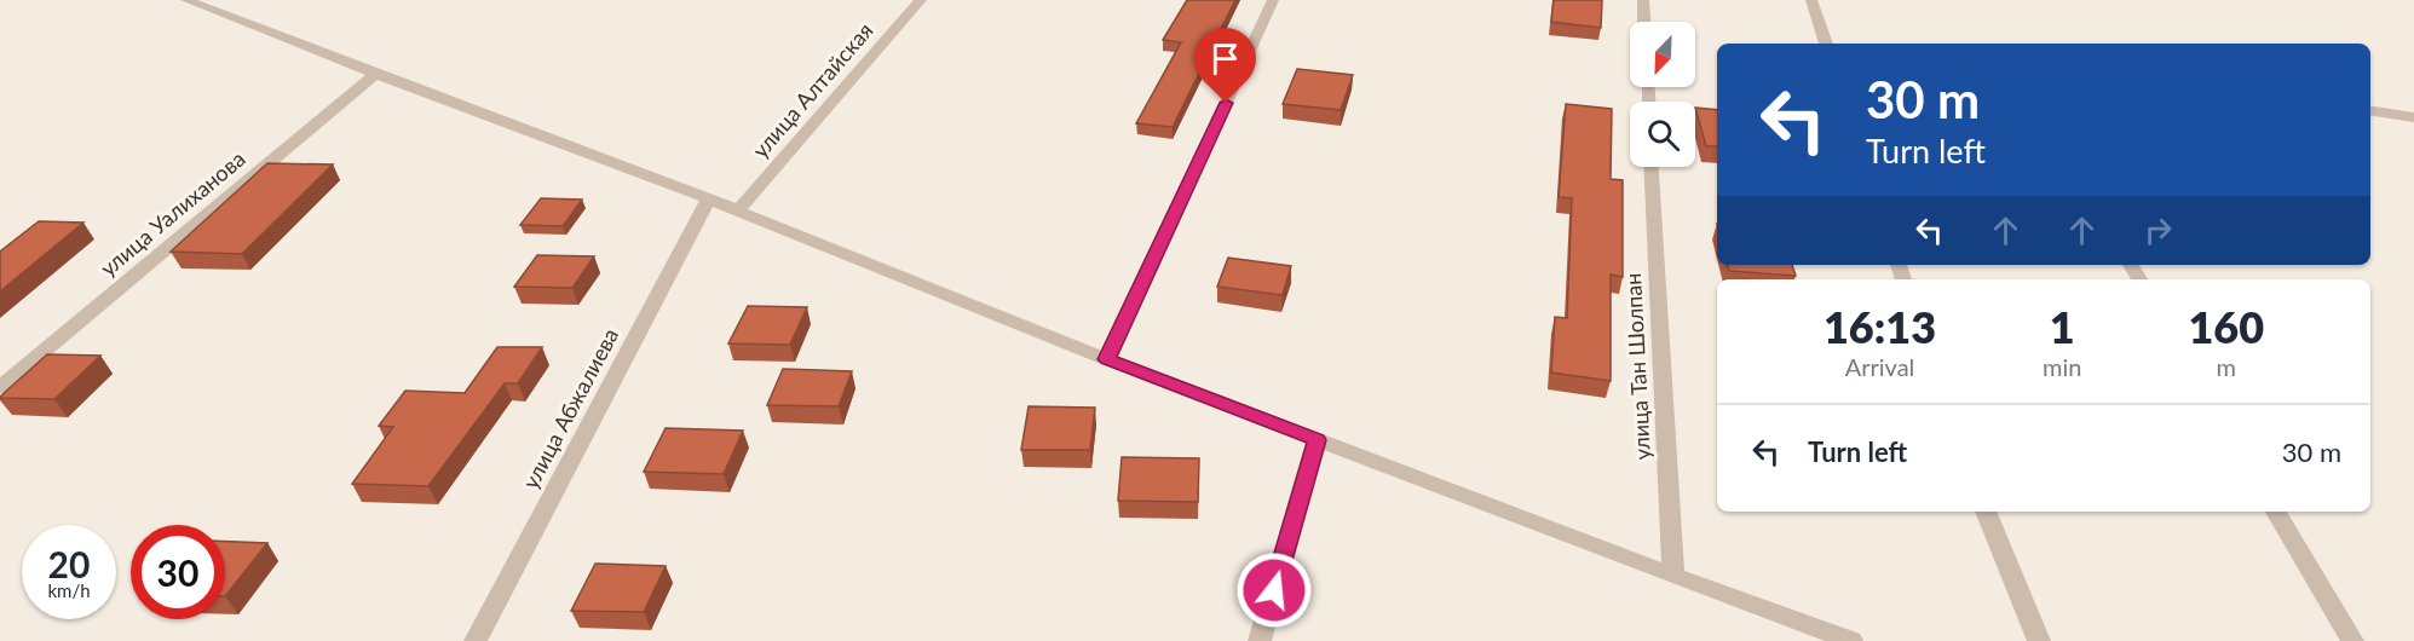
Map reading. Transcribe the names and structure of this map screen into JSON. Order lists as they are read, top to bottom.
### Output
{
  "streets": {
    "street": [
      "улица Алтайская",
      "улица Уалиханова",
      "улица Тан Шолпан",
      "улица Абжалиева"
    ]
  },
  "north": "bottom left",
  "page": {
    "turn": ["30 m", "Turn left"],
    "eta": [
      "16:13",
      "Arrival",
      "1",
      "min",
      "160",
      "m"
    ],
    "list": [
      {
        "name": "Turn left",
        "value": "30 m"
      }
    ],
    "speed": "20 km/h",
    "limit": "30"
  }
}
